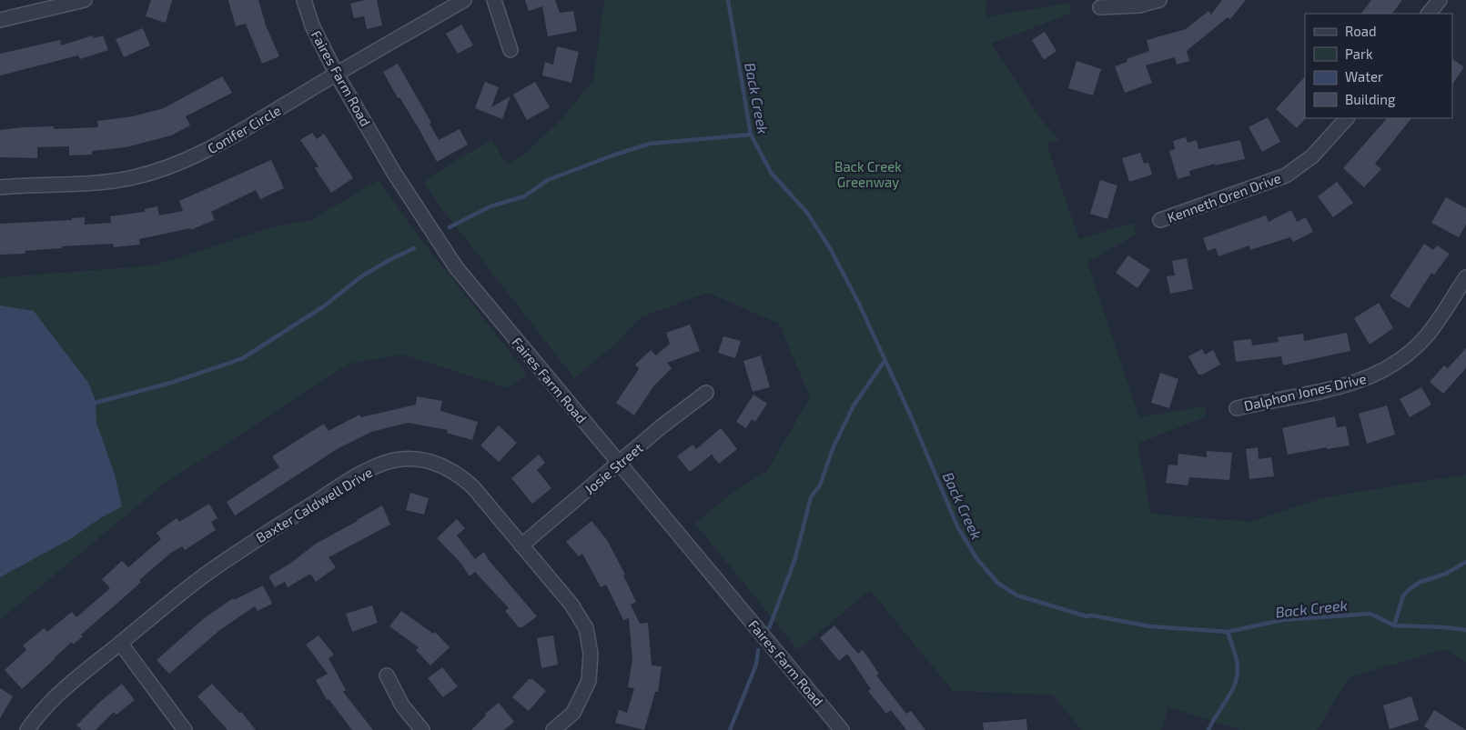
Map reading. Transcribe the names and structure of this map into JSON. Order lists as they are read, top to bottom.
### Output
{
  "streets": {
    "street": [
      "Faires Farm Road",
      "Conifer Circle",
      "Kenneth Oren Drive",
      "Dalphon Jones Drive",
      "Josie Street",
      "Baxter Caldwell Drive"
    ]
  },
  "crossings": [
    ["Faires Farm Road", "Conifer Circle"],
    ["Faires Farm Road", "Josie Street"],
    ["Josie Street", "Baxter Caldwell Drive"]
  ],
  "water": ["Back Creek"],
  "parks": ["Back Creek Greenway"],
  "legend": [
    "Road",
    "Park",
    "Water",
    "Building"
  ]
}
